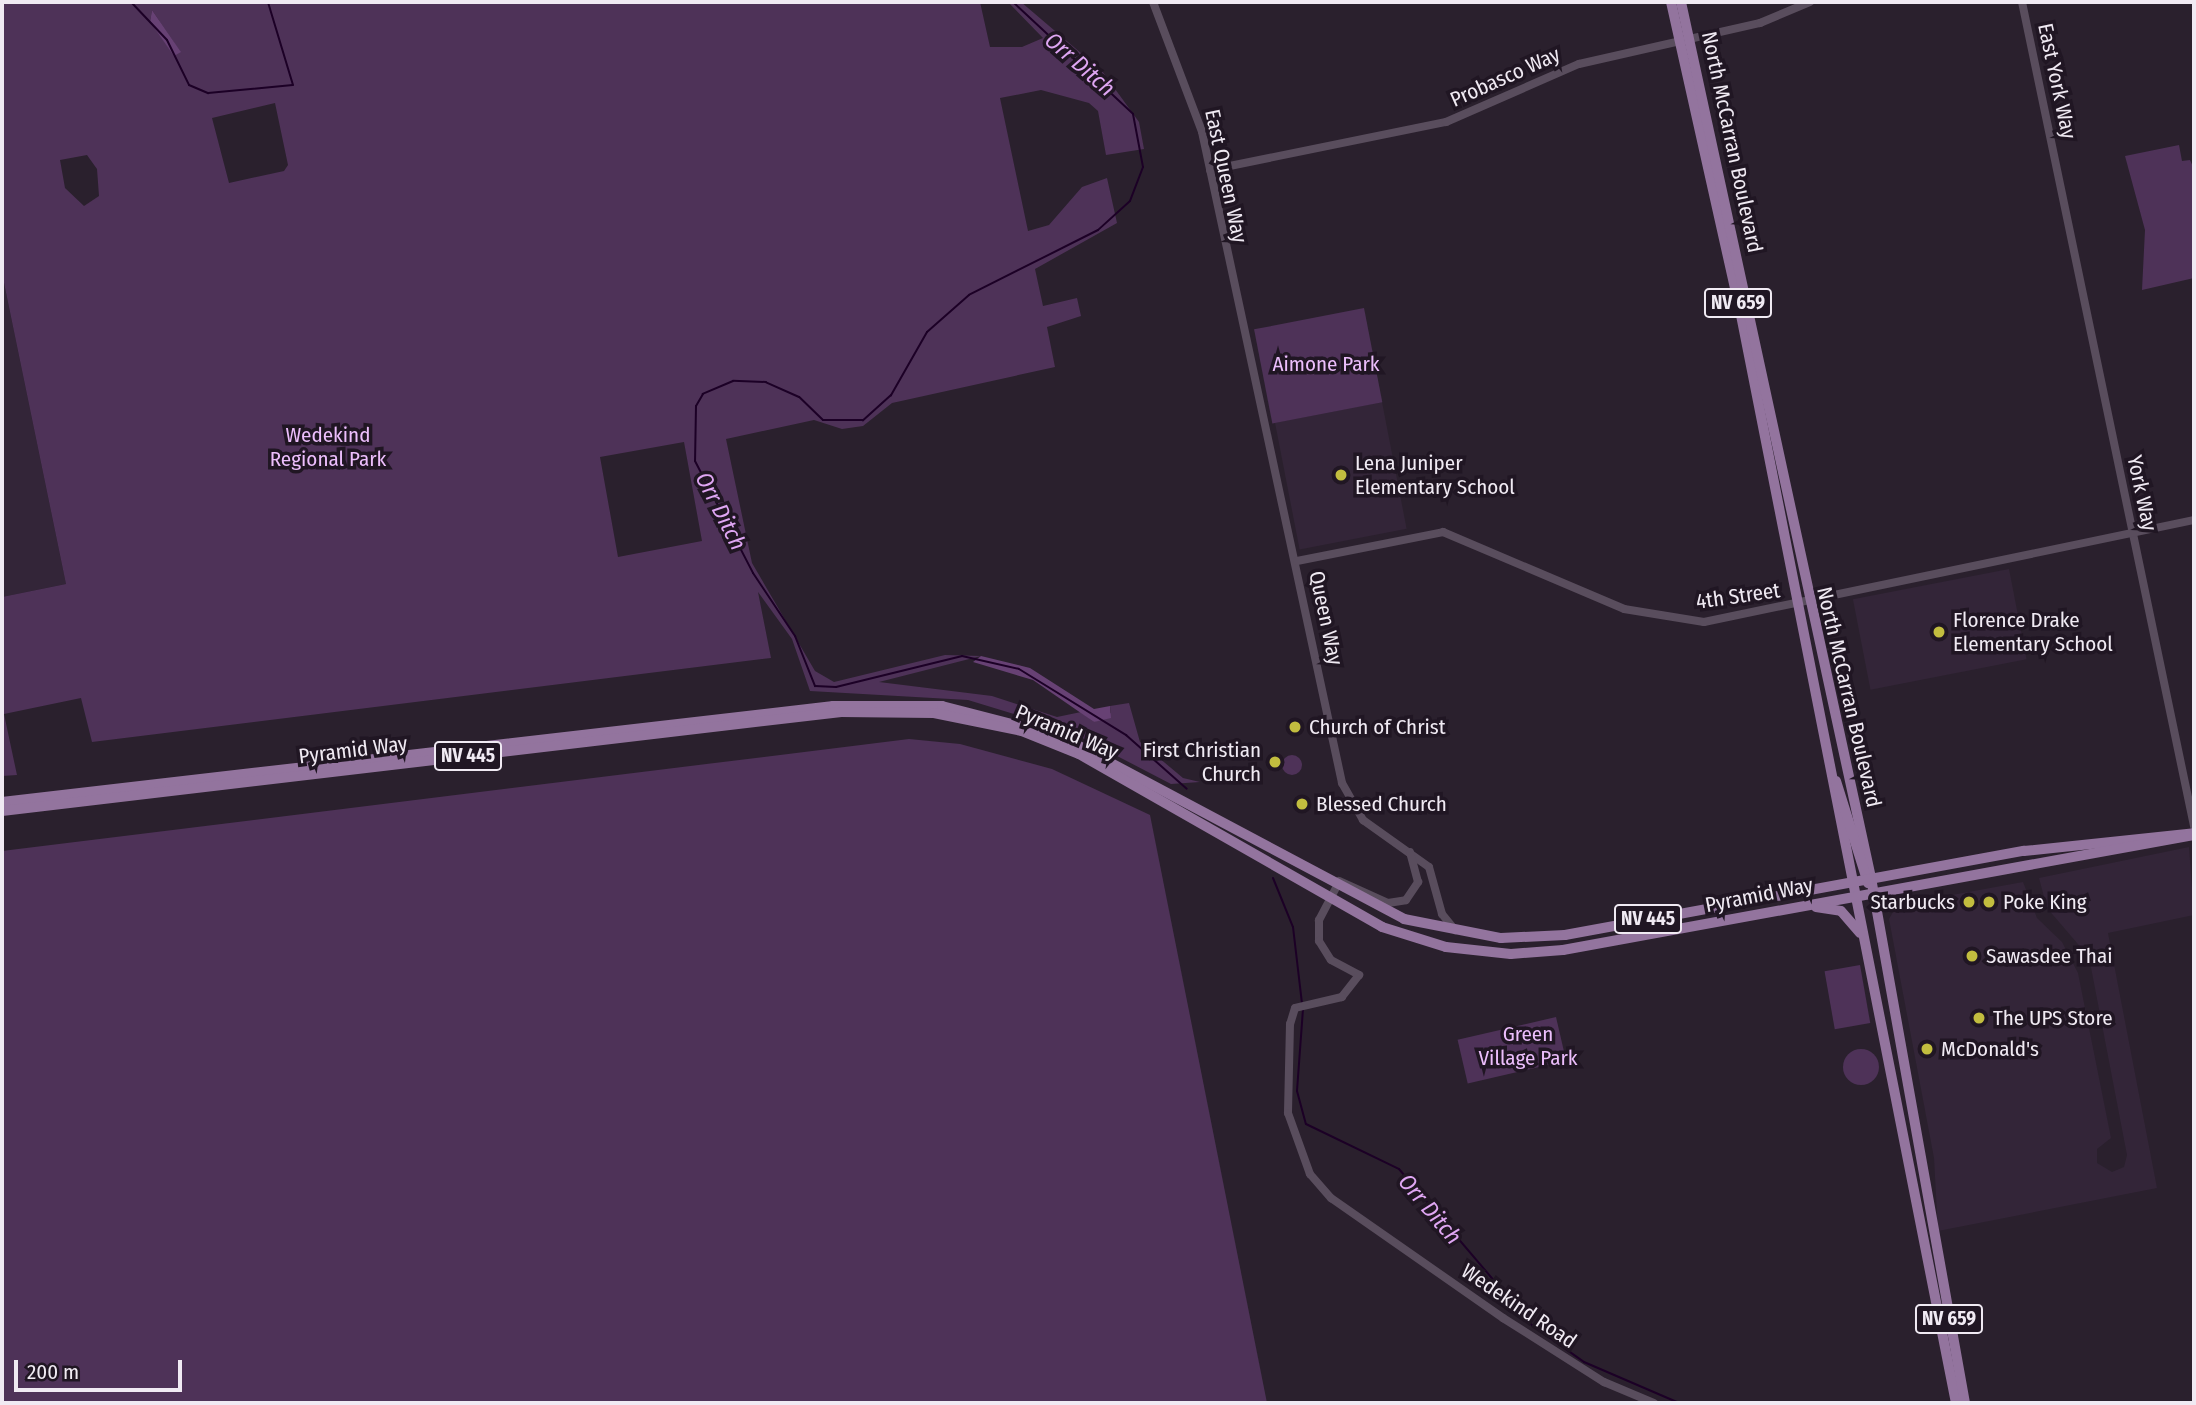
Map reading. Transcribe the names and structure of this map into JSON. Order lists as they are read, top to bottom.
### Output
{
  "streets": {
    "main road": [
      "North McCarran Boulevard",
      "NV 659",
      "Pyramid Way",
      "NV 445"
    ],
    "street": [
      "Probasco Way",
      "East York Way",
      "East Queen Way",
      "York Way",
      "4th Street",
      "Queen Way",
      "Wedekind Road"
    ]
  },
  "crossings": [
    ["Probasco Way", "North McCarran Boulevard"],
    ["Probasco Way", "East Queen Way"],
    ["East York Way", "York Way"],
    ["North McCarran Boulevard", "4th Street"],
    ["North McCarran Boulevard", "Pyramid Way"],
    ["East Queen Way", "Queen Way"],
    ["York Way", "4th Street"],
    ["4th Street", "Queen Way"],
    ["Queen Way", "Pyramid Way"],
    ["Pyramid Way", "Wedekind Road"]
  ],
  "water": ["Orr Ditch"],
  "parks": ["Aimone Park", "Wedekind Regional Park", "Green Village Park"],
  "places": [
    "Lena Juniper Elementary School",
    "Florence Drake Elementary School",
    "Church of Christ",
    "First Christian Church",
    "Blessed Church",
    "Starbucks",
    "Poke King",
    "Sawasdee Thai",
    "The UPS Store",
    "McDonald's"
  ],
  "scale_bar": "200 m"
}
